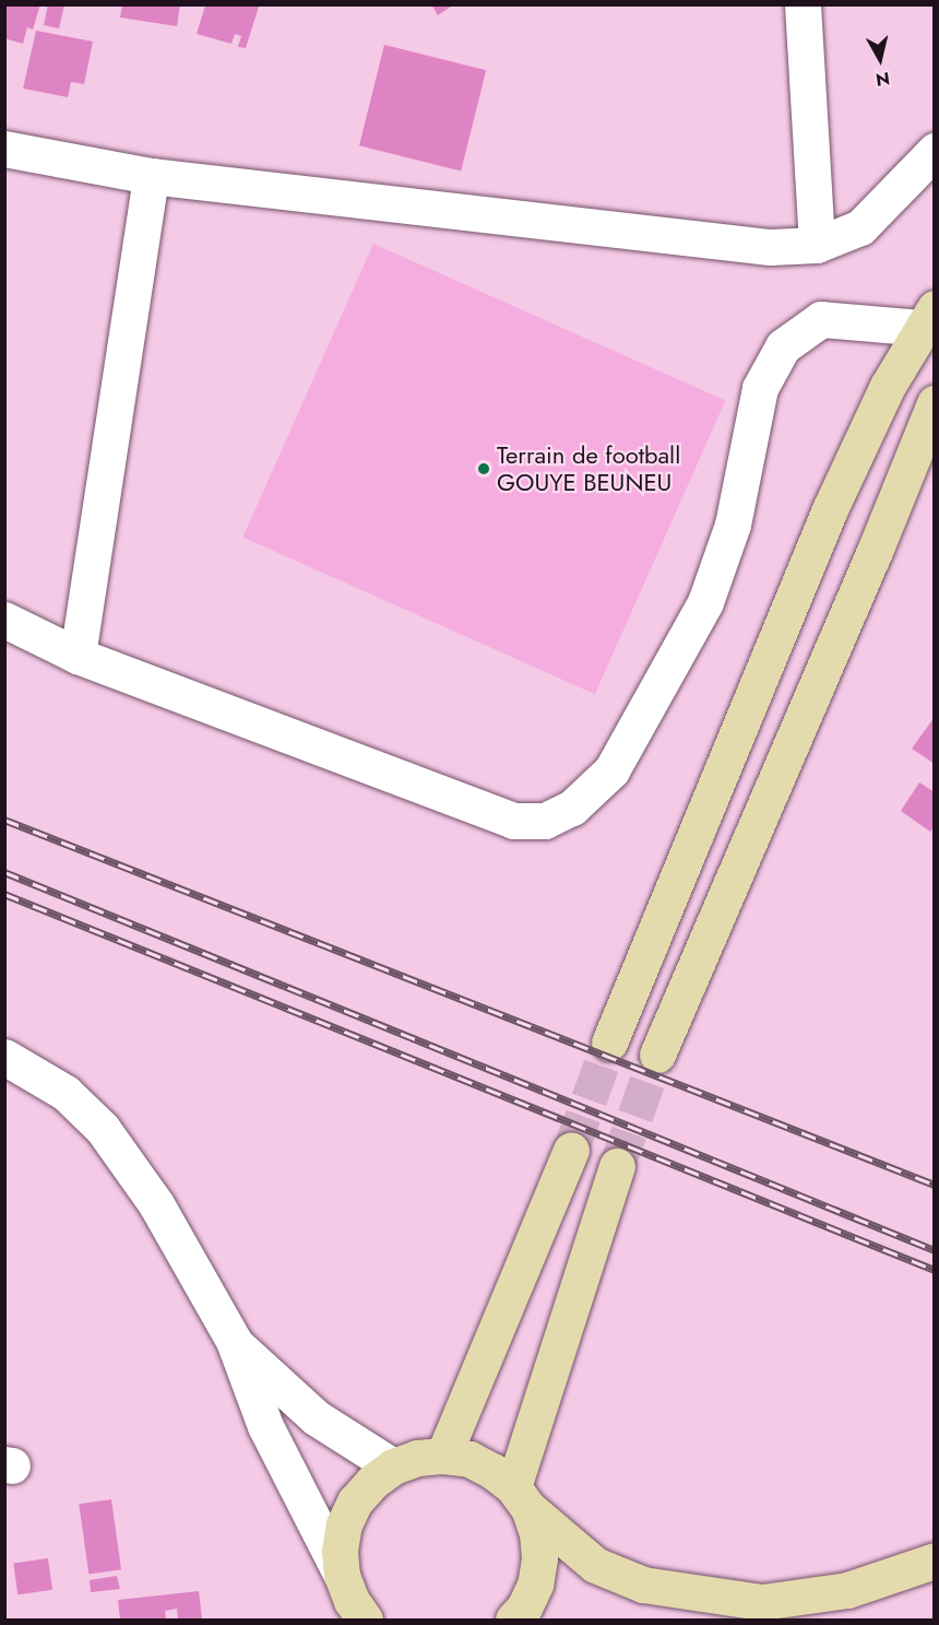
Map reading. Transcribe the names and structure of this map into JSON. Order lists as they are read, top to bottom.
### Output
{
  "places": ["Terrain de football GOUYE BEUNEU"],
  "north": "bottom"
}
